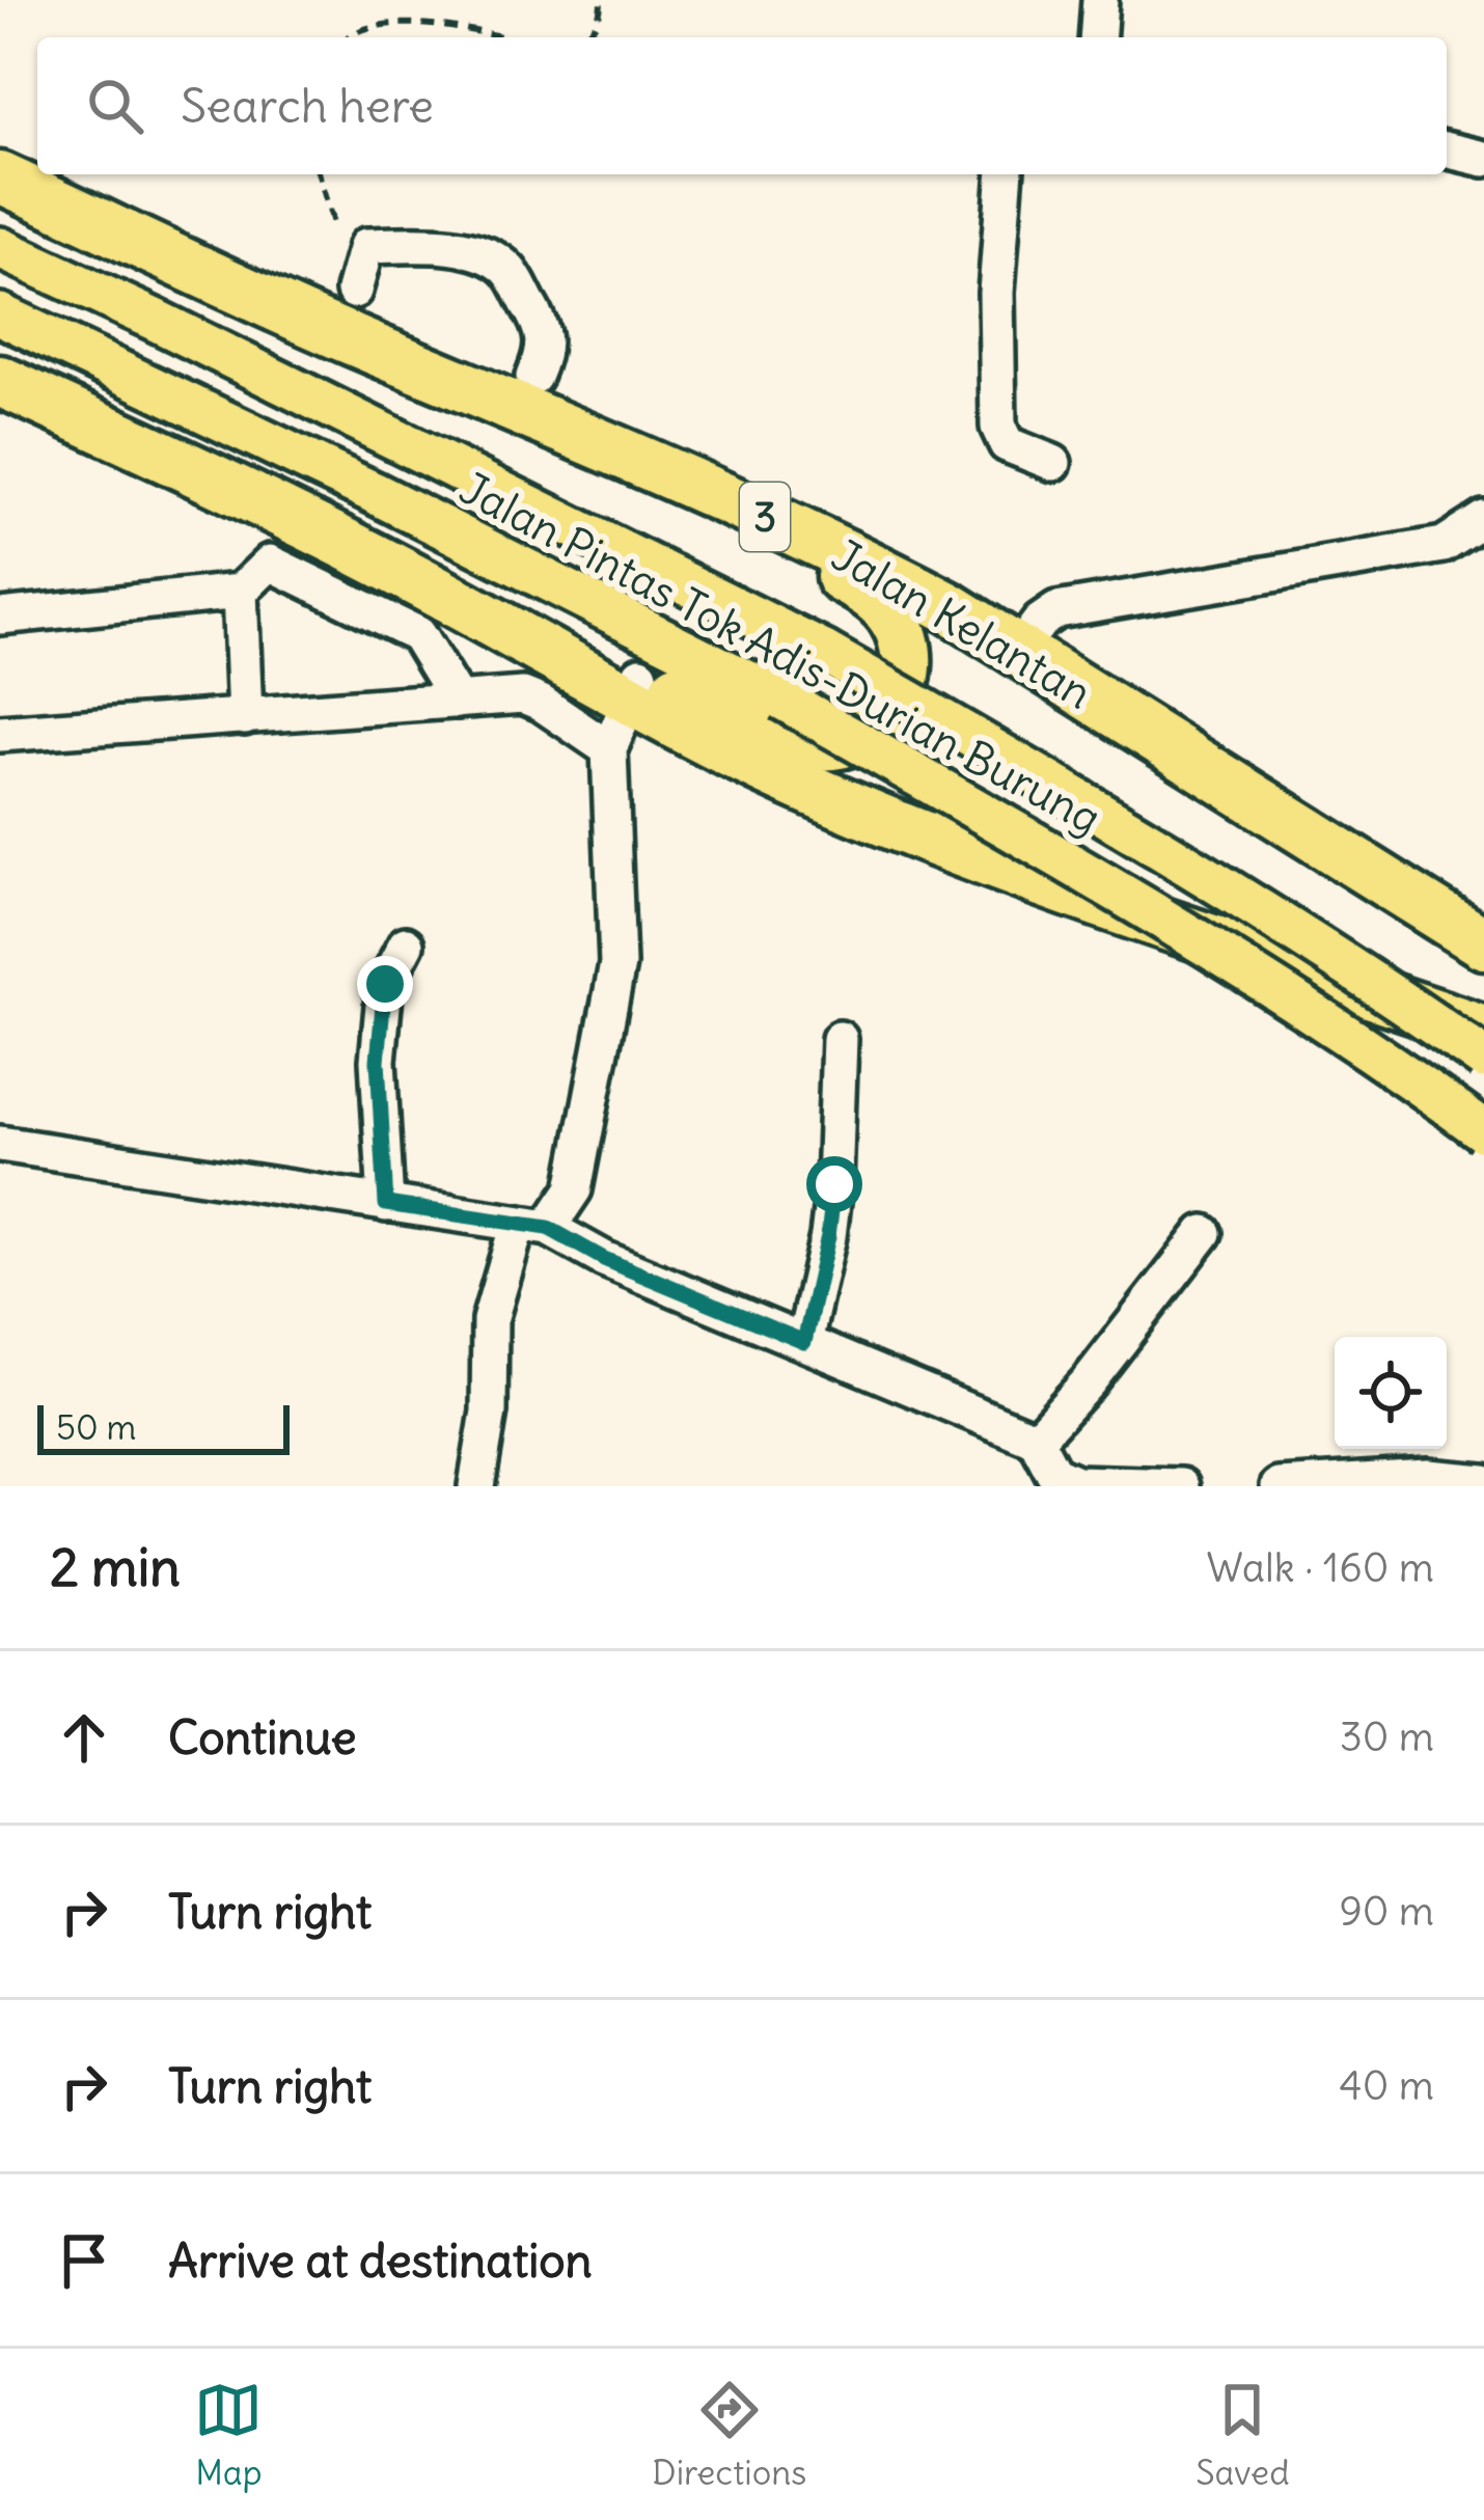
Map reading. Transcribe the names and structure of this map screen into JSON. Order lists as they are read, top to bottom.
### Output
{
  "streets": {
    "highway": ["3", "Jalan Kelantan"],
    "main road": ["Jalan Pintas Tok Adis-Durian Burung"]
  },
  "scale_bar": "50 m",
  "page": {
    "search": "Search here",
    "scale": "50 m",
    "heading": ["2 min", "Walk · 160 m"],
    "list": [
      ["Continue", "30 m"],
      ["Turn right", "90 m"],
      ["Turn right", "40 m"],
      "Arrive at destination"
    ],
    "nav": ["Map", "Directions", "Saved"]
  }
}
